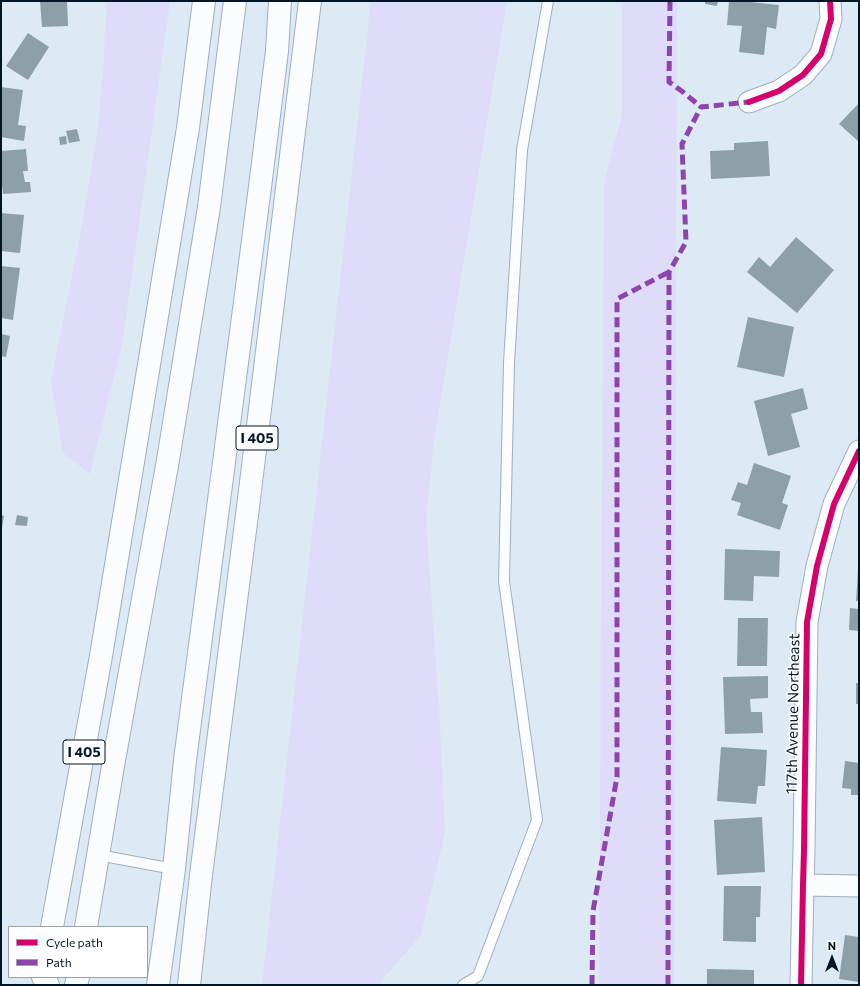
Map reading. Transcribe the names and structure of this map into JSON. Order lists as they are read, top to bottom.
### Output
{
  "streets": {
    "highway": ["I 405"],
    "street": ["117th Avenue Northeast"]
  },
  "legend": ["Cycle path", "Path"],
  "north": "top"
}
